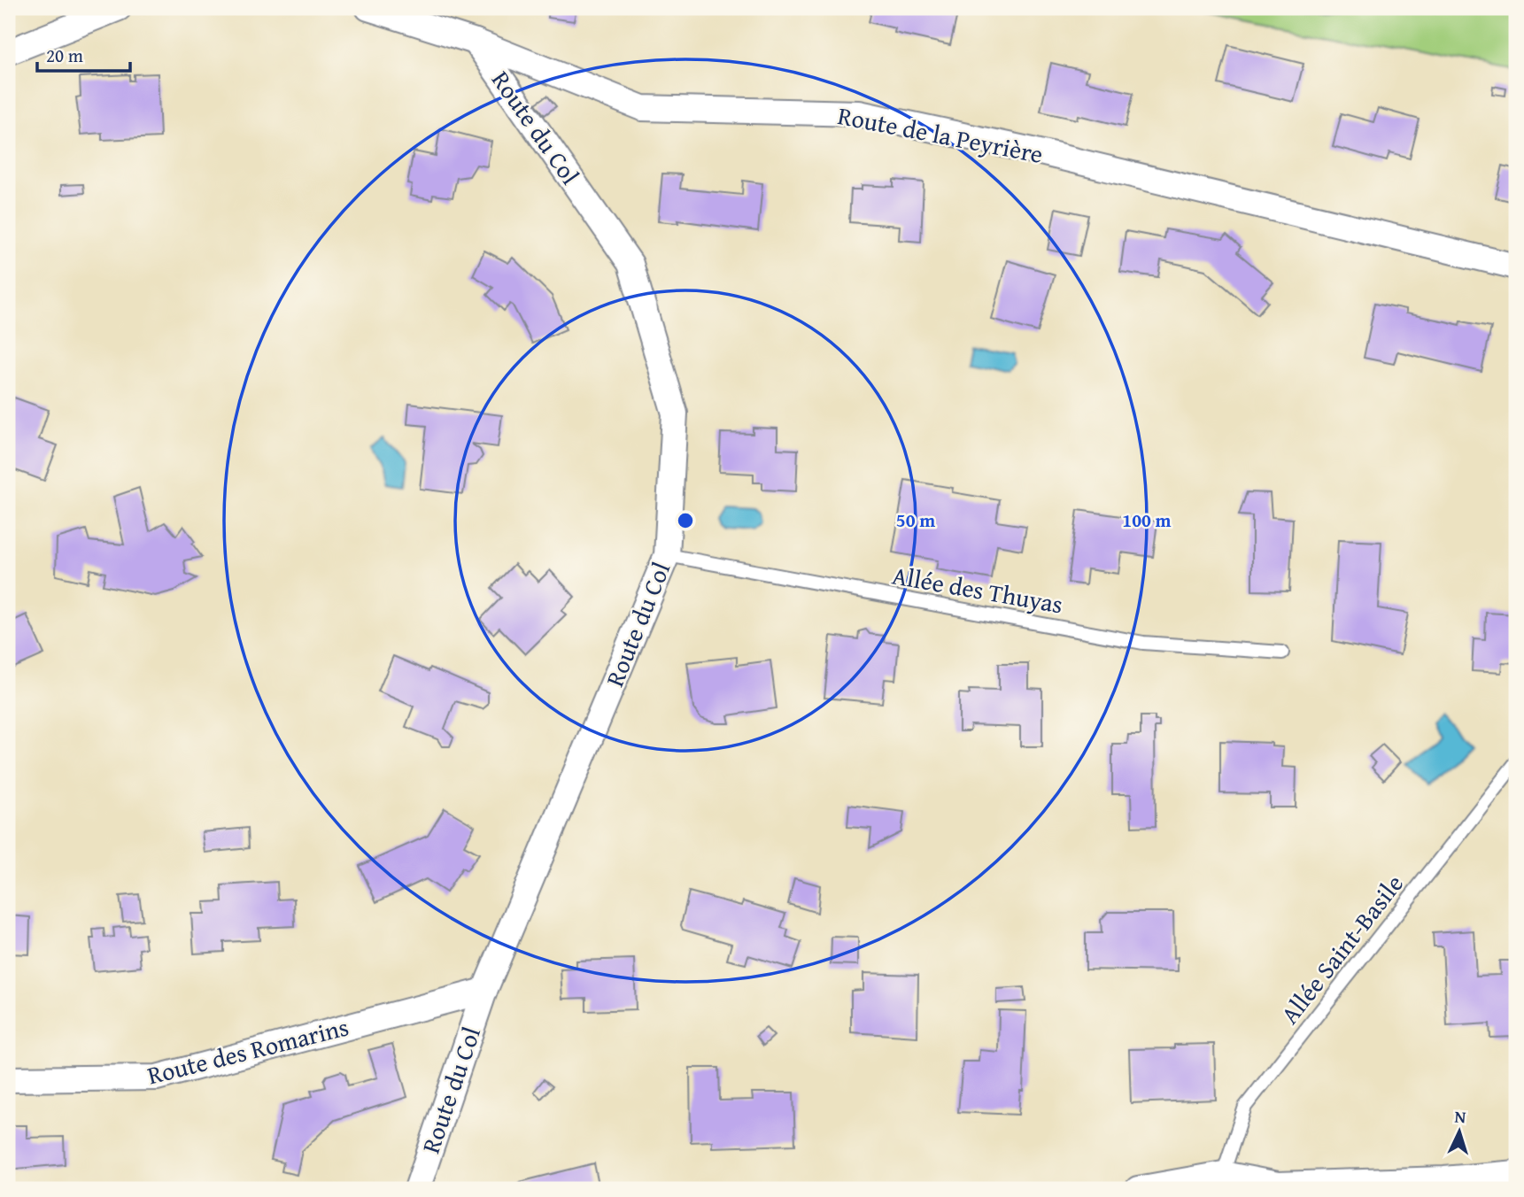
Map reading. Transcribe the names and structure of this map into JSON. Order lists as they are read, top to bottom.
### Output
{
  "streets": {
    "street": ["Route du Col", "Route de la Peyrière", "Route des Romarins"],
    "lane": ["Allée des Thuyas", "Allée Saint-Basile"]
  },
  "crossings": [
    ["Route du Col", "Route de la Peyrière"],
    ["Route du Col", "Allée des Thuyas"],
    ["Route du Col", "Route des Romarins"]
  ],
  "scale_bar": "20 m",
  "north": "top",
  "rings": ["50 m", "100 m"]
}
